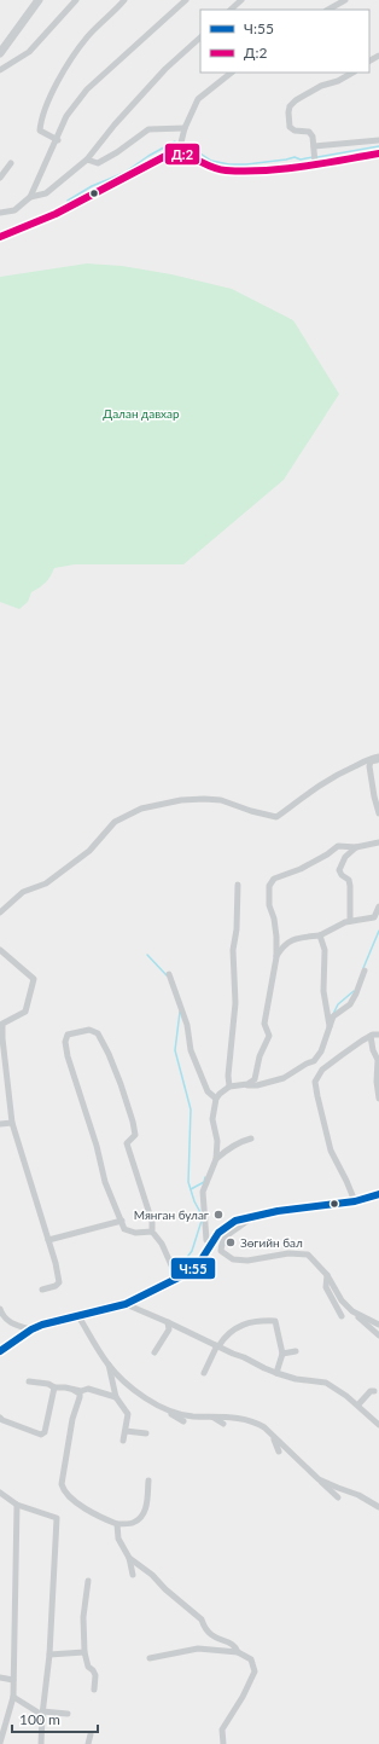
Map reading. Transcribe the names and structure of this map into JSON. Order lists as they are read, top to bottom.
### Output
{
  "parks": ["Далан давхар"],
  "places": ["Мянган булаг", "Зөгийн бал"],
  "lines": ["transit line Д:2", "transit line Ч:55"],
  "legend": ["Ч:55", "Д:2"],
  "scale_bar": "100 m"
}
